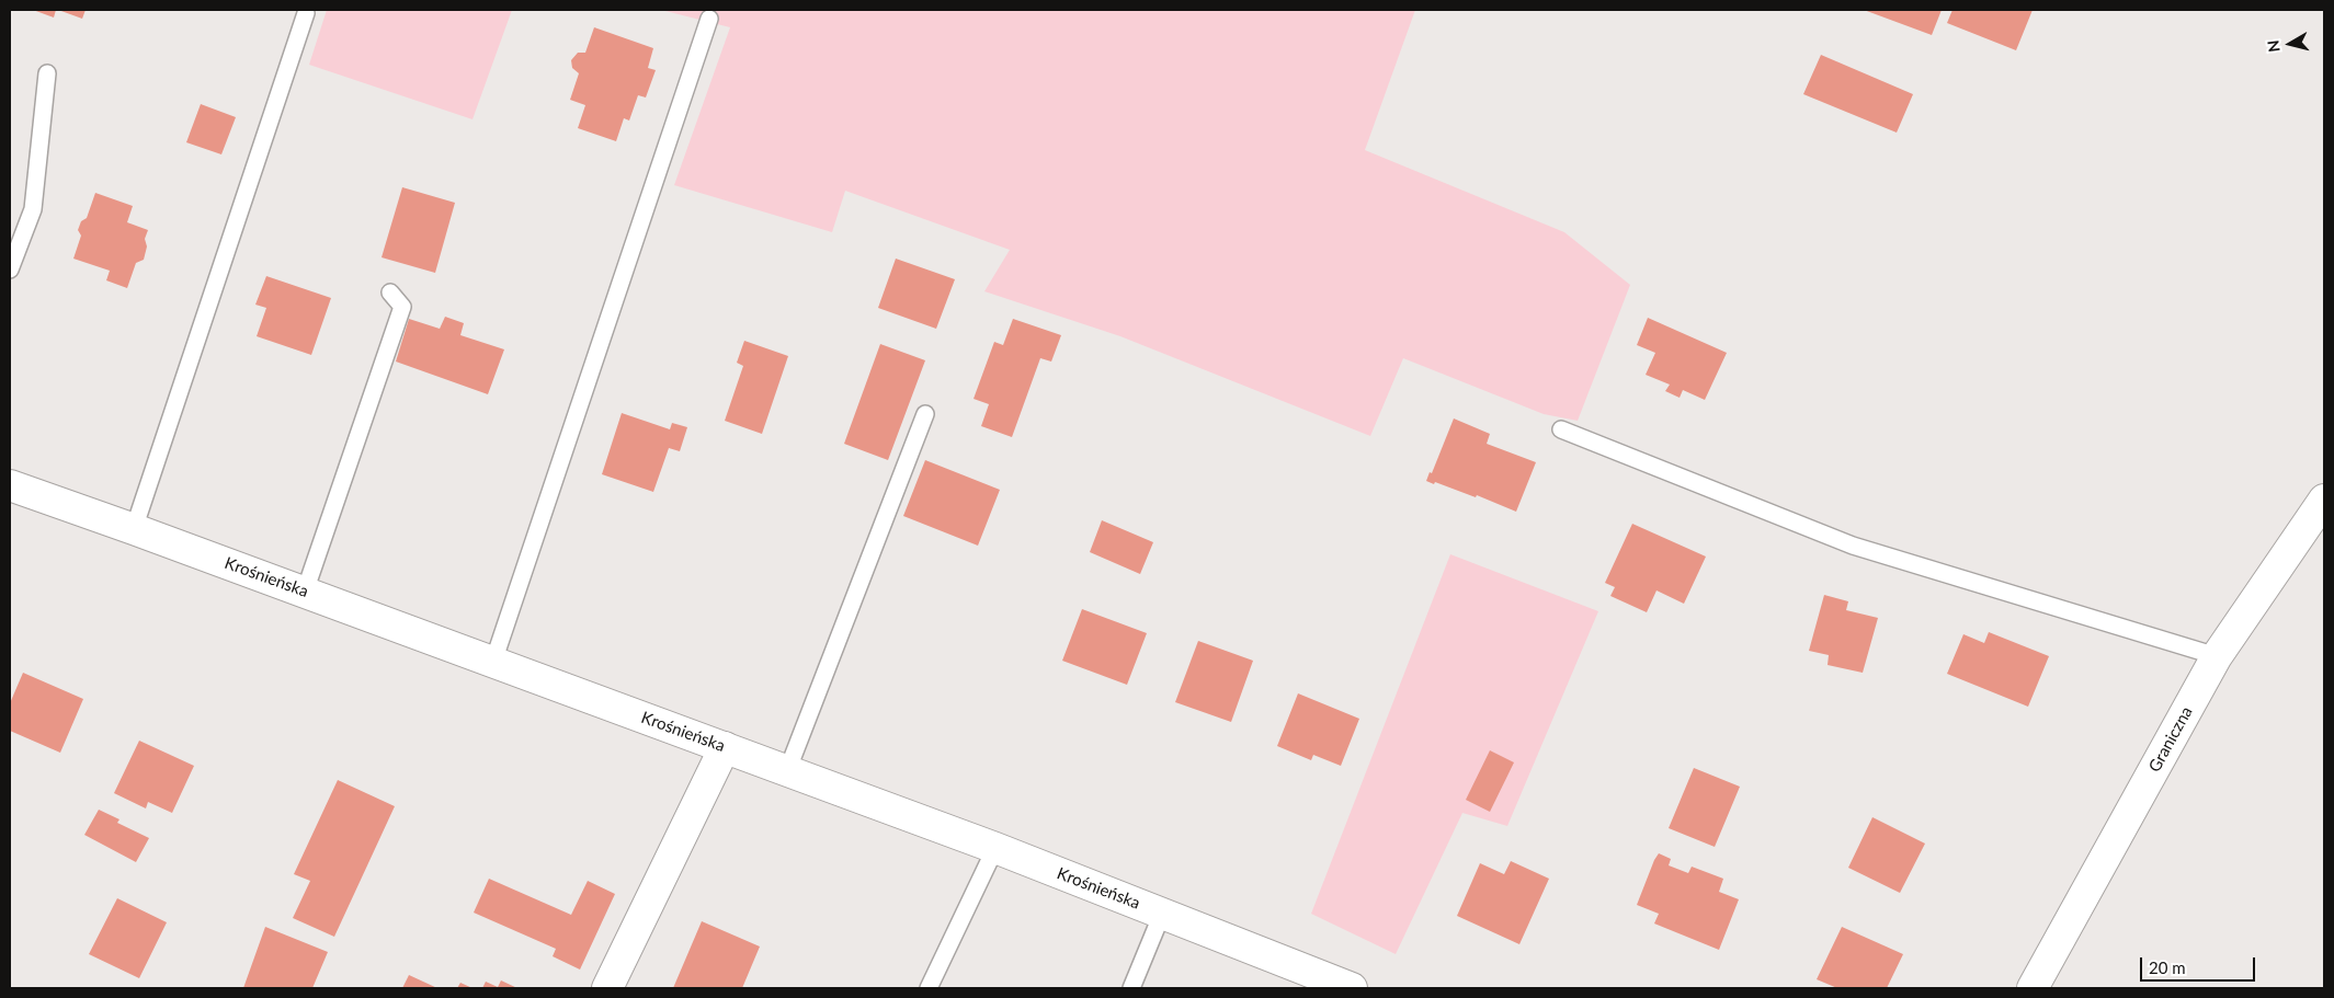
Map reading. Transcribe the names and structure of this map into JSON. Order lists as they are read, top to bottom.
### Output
{
  "streets": {
    "main road": ["Krośnieńska", "Graniczna"]
  },
  "scale_bar": "20 m",
  "north": "left"
}
